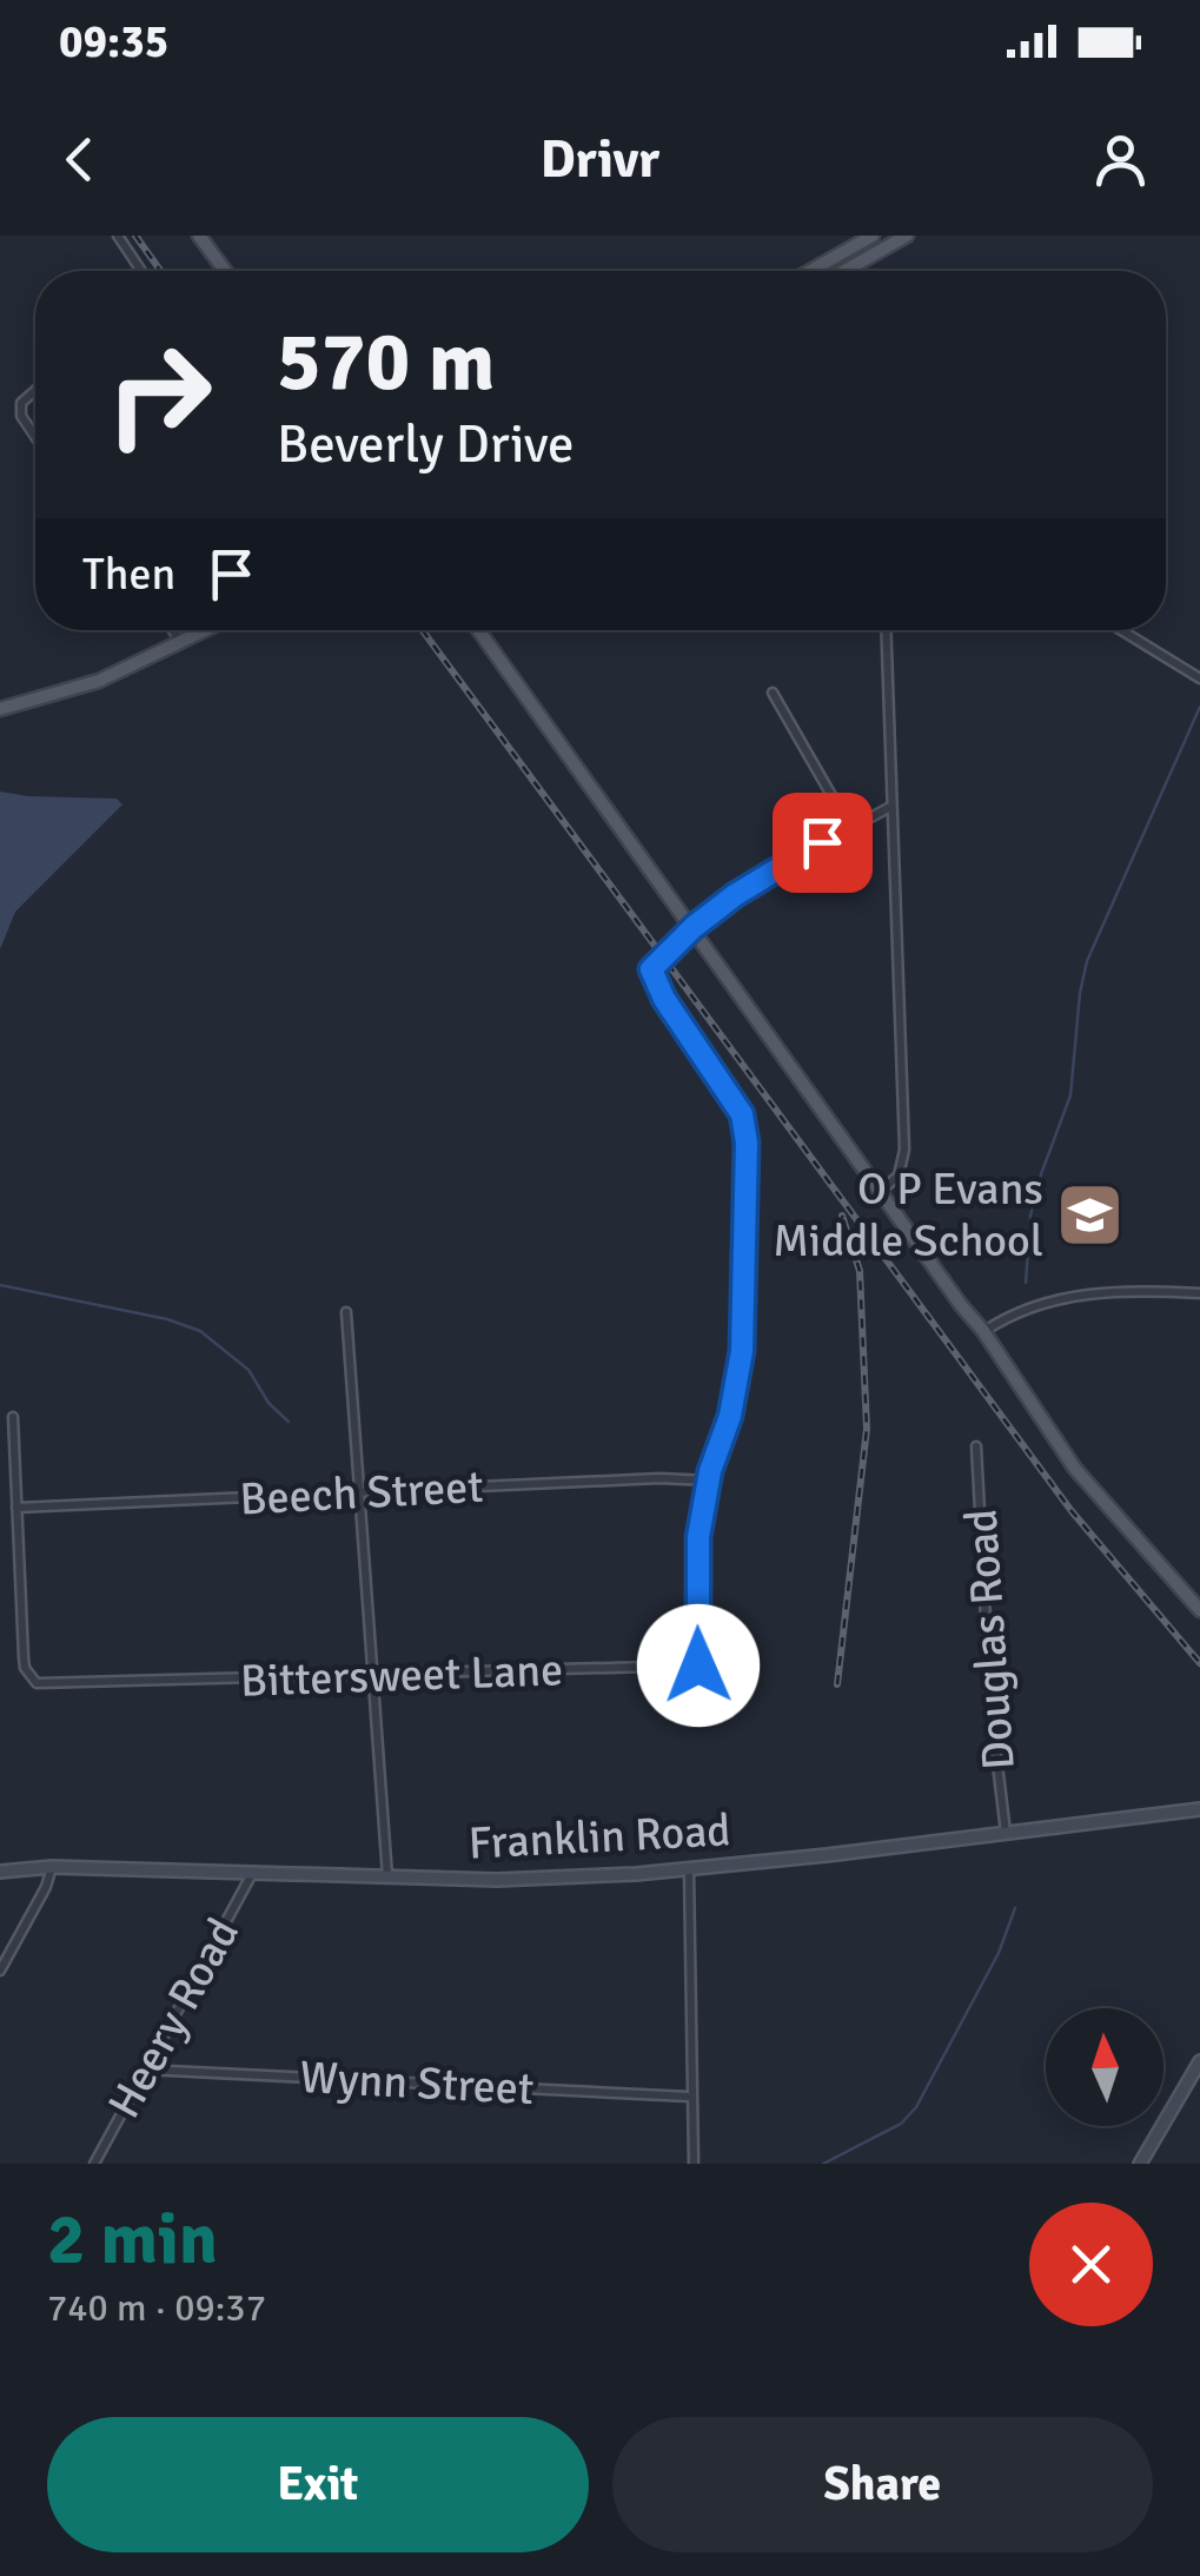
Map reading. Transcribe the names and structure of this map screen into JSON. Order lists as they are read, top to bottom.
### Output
{
  "streets": {
    "main road": ["Franklin Road"],
    "street": [
      "Beech Street",
      "Douglas Road",
      "Bittersweet Lane",
      "Heery Road",
      "Wynn Street"
    ]
  },
  "crossings": [
    ["Beech Street", "Bittersweet Lane"],
    ["Douglas Road", "Franklin Road"],
    ["Franklin Road", "Heery Road"],
    ["Heery Road", "Wynn Street"]
  ],
  "places": {
    "school or university": ["O P Evans Middle School"]
  },
  "north": "top",
  "page": {
    "status": "09:35",
    "header": "Drivr",
    "turn": ["570 m", "Beverly Drive"],
    "then": "Then",
    "heading": ["2 min", "740 m · 09:37"],
    "buttons": ["Exit", "Share"]
  }
}
